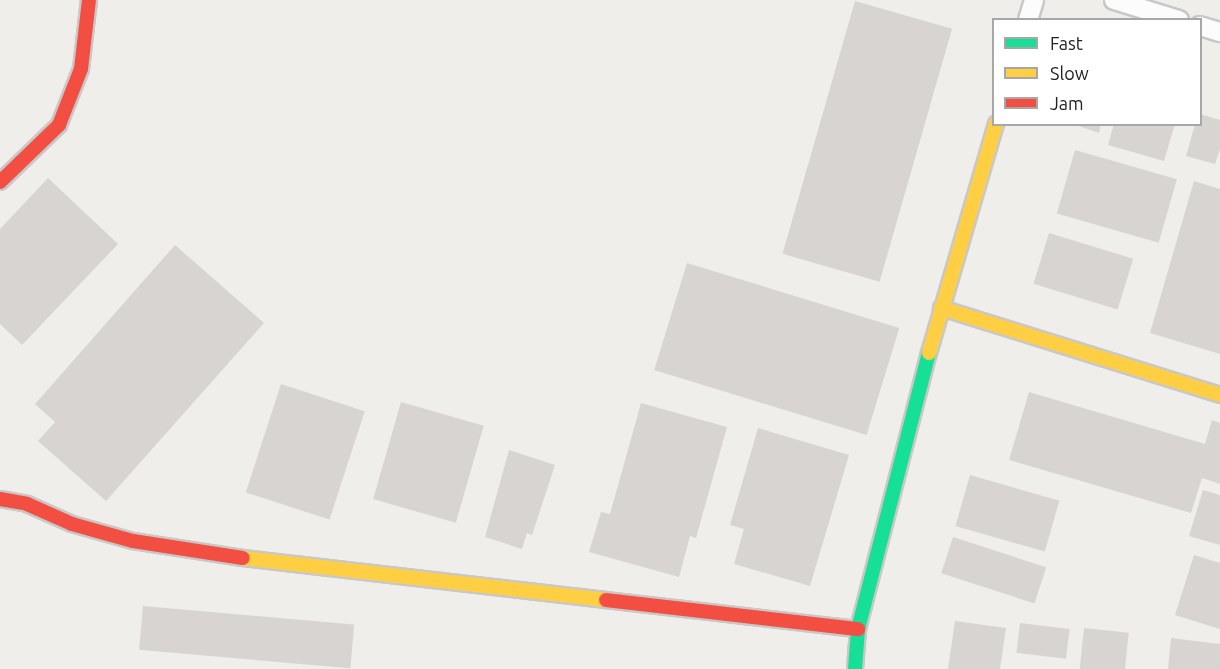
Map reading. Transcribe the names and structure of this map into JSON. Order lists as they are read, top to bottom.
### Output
{
  "legend": ["Fast", "Slow", "Jam"]
}
